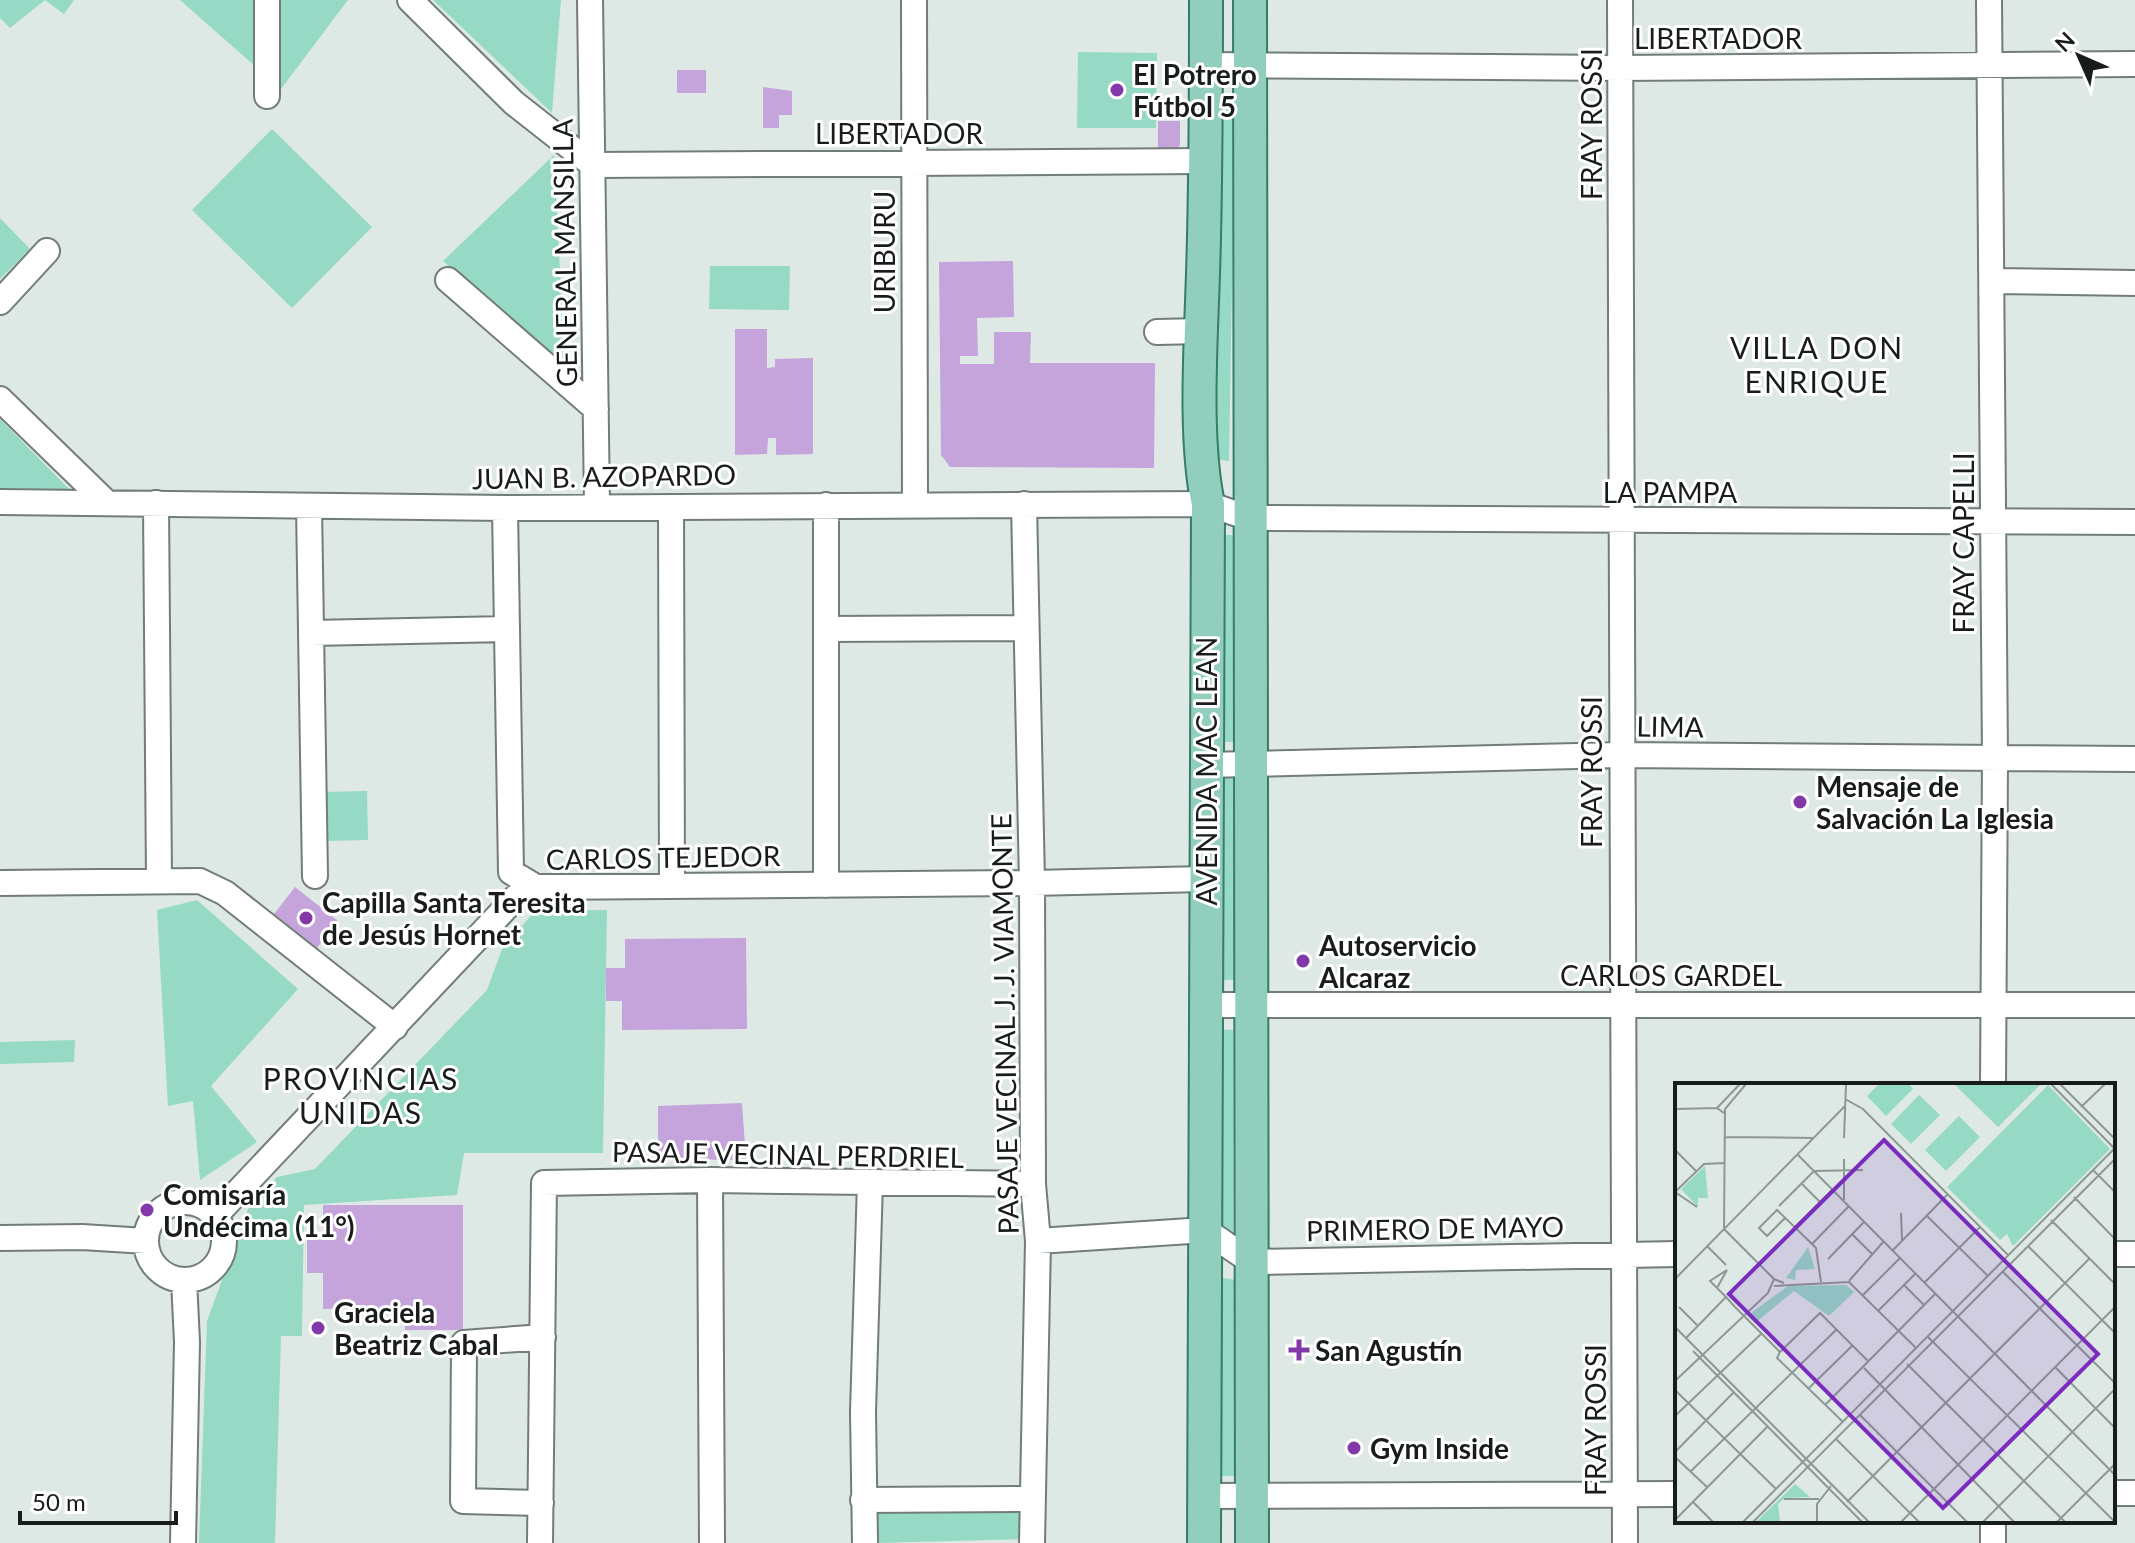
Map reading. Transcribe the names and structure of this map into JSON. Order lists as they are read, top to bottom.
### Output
{
  "streets": {
    "main road": ["AVENIDA MAC LEAN"],
    "street": [
      "LIBERTADOR",
      "FRAY ROSSI",
      "URIBURU",
      "GENERAL MANSILLA",
      "JUAN B. AZOPARDO",
      "LA PAMPA",
      "FRAY CAPELLI",
      "LIMA",
      "CARLOS TEJEDOR",
      "CARLOS GARDEL",
      "PASAJE VECINAL J. J. VIAMONTE",
      "PASAJE VECINAL PERDRIEL",
      "PRIMERO DE MAYO"
    ]
  },
  "crossings": [
    ["LIBERTADOR", "FRAY ROSSI"],
    ["LIBERTADOR", "URIBURU"],
    ["LIBERTADOR", "GENERAL MANSILLA"],
    ["LIBERTADOR", "FRAY CAPELLI"],
    ["LIBERTADOR", "AVENIDA MAC LEAN"],
    ["FRAY ROSSI", "LA PAMPA"],
    ["FRAY ROSSI", "LIMA"],
    ["FRAY ROSSI", "CARLOS GARDEL"],
    ["FRAY ROSSI", "PRIMERO DE MAYO"],
    ["URIBURU", "JUAN B. AZOPARDO"],
    ["GENERAL MANSILLA", "JUAN B. AZOPARDO"],
    ["JUAN B. AZOPARDO", "LA PAMPA"],
    ["JUAN B. AZOPARDO", "AVENIDA MAC LEAN"],
    ["JUAN B. AZOPARDO", "PASAJE VECINAL J. J. VIAMONTE"],
    ["LA PAMPA", "FRAY CAPELLI"],
    ["LA PAMPA", "AVENIDA MAC LEAN"],
    ["FRAY CAPELLI", "LIMA"],
    ["FRAY CAPELLI", "CARLOS GARDEL"],
    ["LIMA", "AVENIDA MAC LEAN"],
    ["AVENIDA MAC LEAN", "CARLOS TEJEDOR"],
    ["AVENIDA MAC LEAN", "CARLOS GARDEL"],
    ["AVENIDA MAC LEAN", "PRIMERO DE MAYO"],
    ["CARLOS TEJEDOR", "PASAJE VECINAL J. J. VIAMONTE"],
    ["PASAJE VECINAL J. J. VIAMONTE", "PASAJE VECINAL PERDRIEL"]
  ],
  "districts": ["VILLA DON ENRIQUE", "PROVINCIAS UNIDAS"],
  "places": {
    "other": [
      "El Potrero Fútbol 5",
      "Mensaje de Salvación La Iglesia",
      "Capilla Santa Teresita de Jesús Hornet",
      "Autoservicio Alcaraz",
      "Comisaría Undécima (11°)",
      "Graciela Beatriz Cabal",
      "Gym Inside"
    ],
    "health": ["San Agustín"]
  },
  "scale_bar": "50 m",
  "north": "top left"
}
